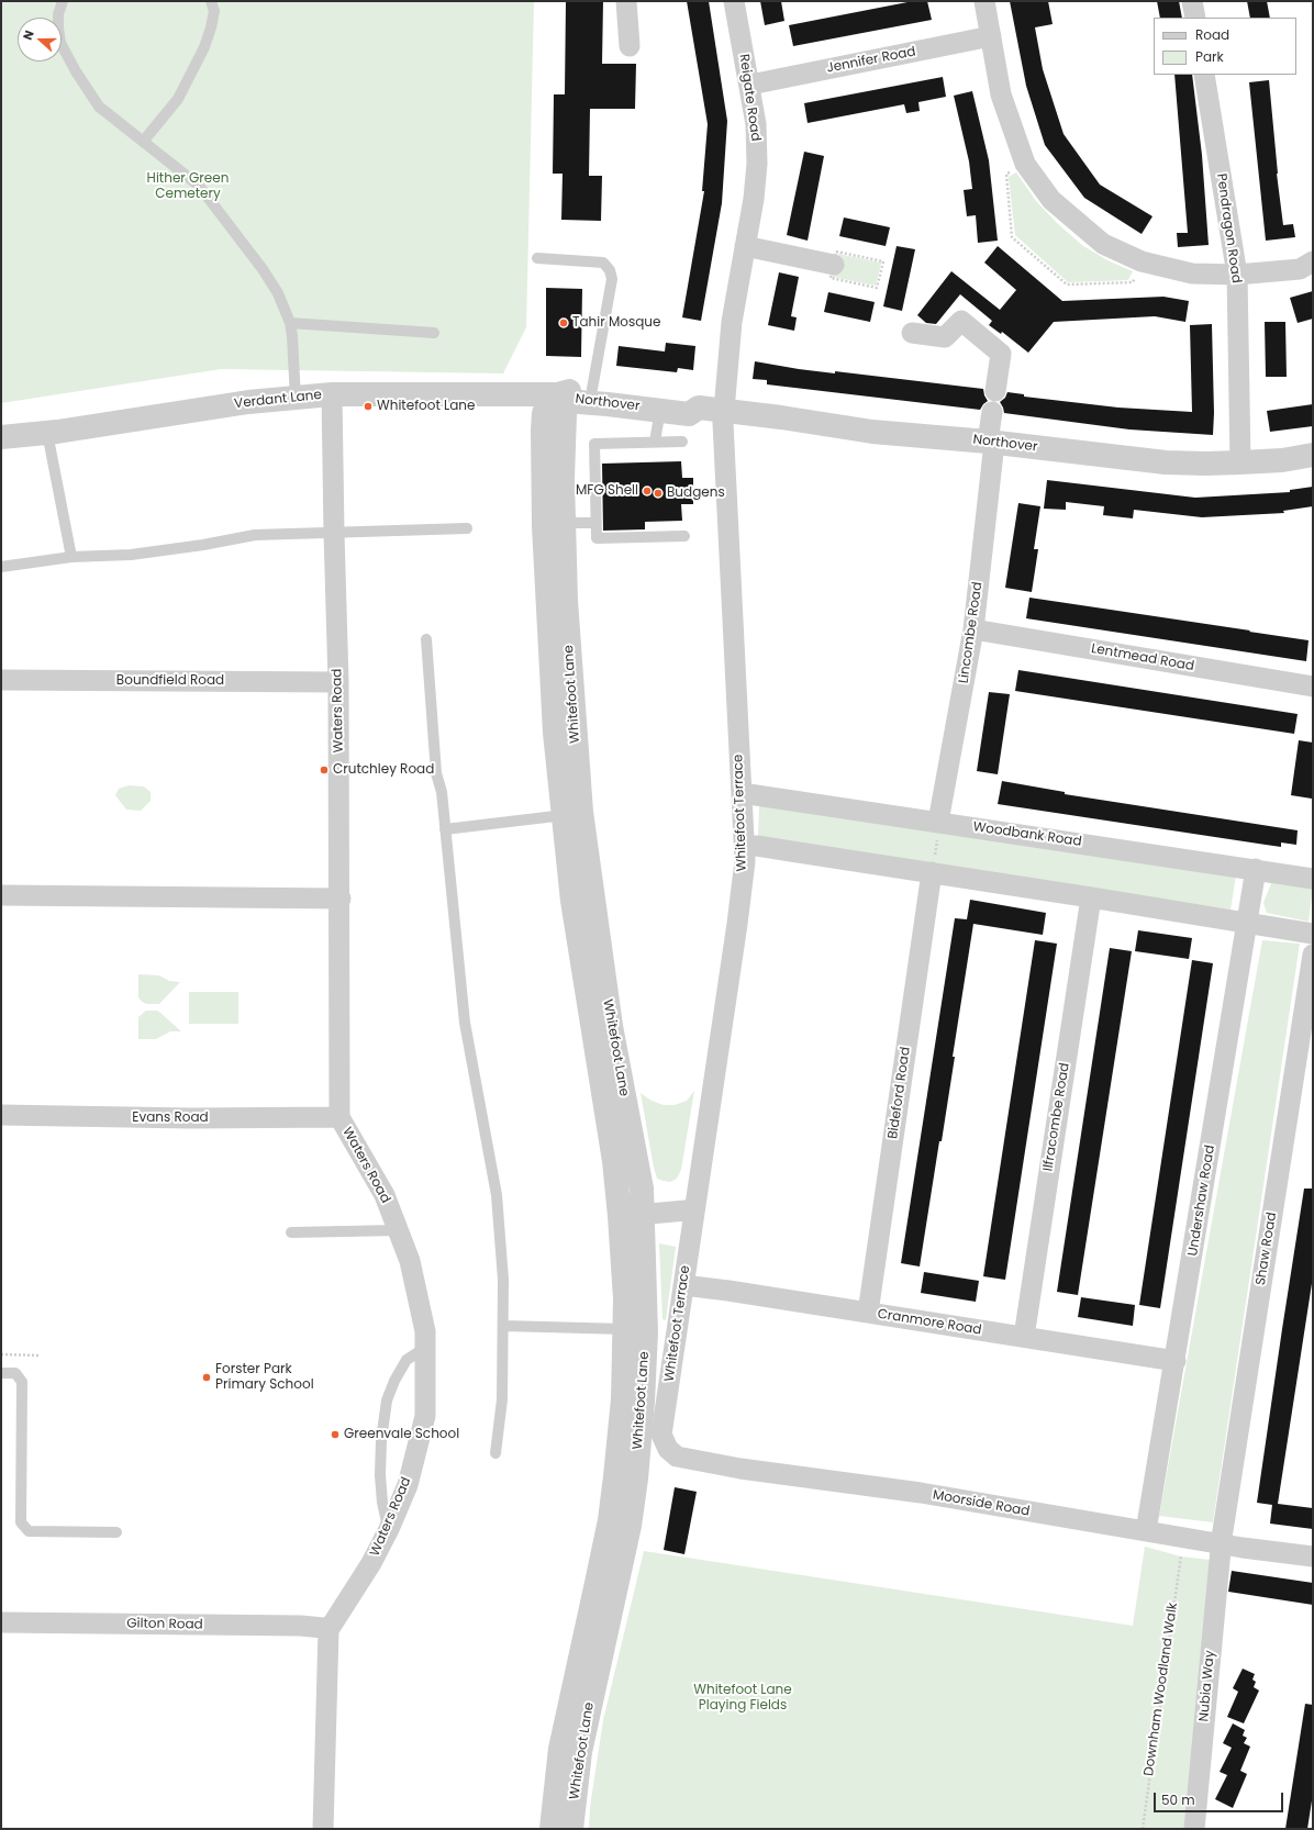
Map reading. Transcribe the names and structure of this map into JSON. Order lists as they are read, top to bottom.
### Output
{
  "streets": {
    "street": [
      "Jennifer Road",
      "Reigate Road",
      "Pendragon Road",
      "Verdant Lane",
      "Northover",
      "Lincombe Road",
      "Lentmead Road",
      "Boundfield Road",
      "Whitefoot Lane",
      "Waters Road",
      "Whitefoot Terrace",
      "Woodbank Road",
      "Bideford Road",
      "Ilfracombe Road",
      "Evans Road",
      "Undershaw Road",
      "Shaw Road",
      "Cranmore Road",
      "Moorside Road",
      "Gilton Road",
      "Nubia Way"
    ],
    "path": ["Downham Woodland Walk"]
  },
  "crossings": [
    ["Jennifer Road", "Reigate Road"],
    ["Reigate Road", "Northover"],
    ["Reigate Road", "Whitefoot Terrace"],
    ["Pendragon Road", "Northover"],
    ["Verdant Lane", "Northover"],
    ["Verdant Lane", "Whitefoot Lane"],
    ["Verdant Lane", "Waters Road"],
    ["Northover", "Lincombe Road"],
    ["Northover", "Whitefoot Lane"],
    ["Northover", "Whitefoot Terrace"],
    ["Lincombe Road", "Lentmead Road"],
    ["Lincombe Road", "Woodbank Road"],
    ["Boundfield Road", "Waters Road"],
    ["Waters Road", "Evans Road"],
    ["Waters Road", "Gilton Road"],
    ["Whitefoot Terrace", "Woodbank Road"],
    ["Whitefoot Terrace", "Cranmore Road"],
    ["Whitefoot Terrace", "Moorside Road"],
    ["Woodbank Road", "Undershaw Road"],
    ["Bideford Road", "Cranmore Road"],
    ["Ilfracombe Road", "Cranmore Road"],
    ["Undershaw Road", "Cranmore Road"],
    ["Undershaw Road", "Moorside Road"],
    ["Shaw Road", "Moorside Road"],
    ["Shaw Road", "Nubia Way"],
    ["Moorside Road", "Nubia Way"]
  ],
  "parks": ["Hither Green Cemetery", "Whitefoot Lane Playing Fields"],
  "places": [
    "Tahir Mosque",
    "Whitefoot Lane",
    "MFG Shell",
    "Budgens",
    "Crutchley Road",
    "Forster Park Primary School",
    "Greenvale School"
  ],
  "legend": ["Road", "Park"],
  "scale_bar": "50 m",
  "north": "left"
}
